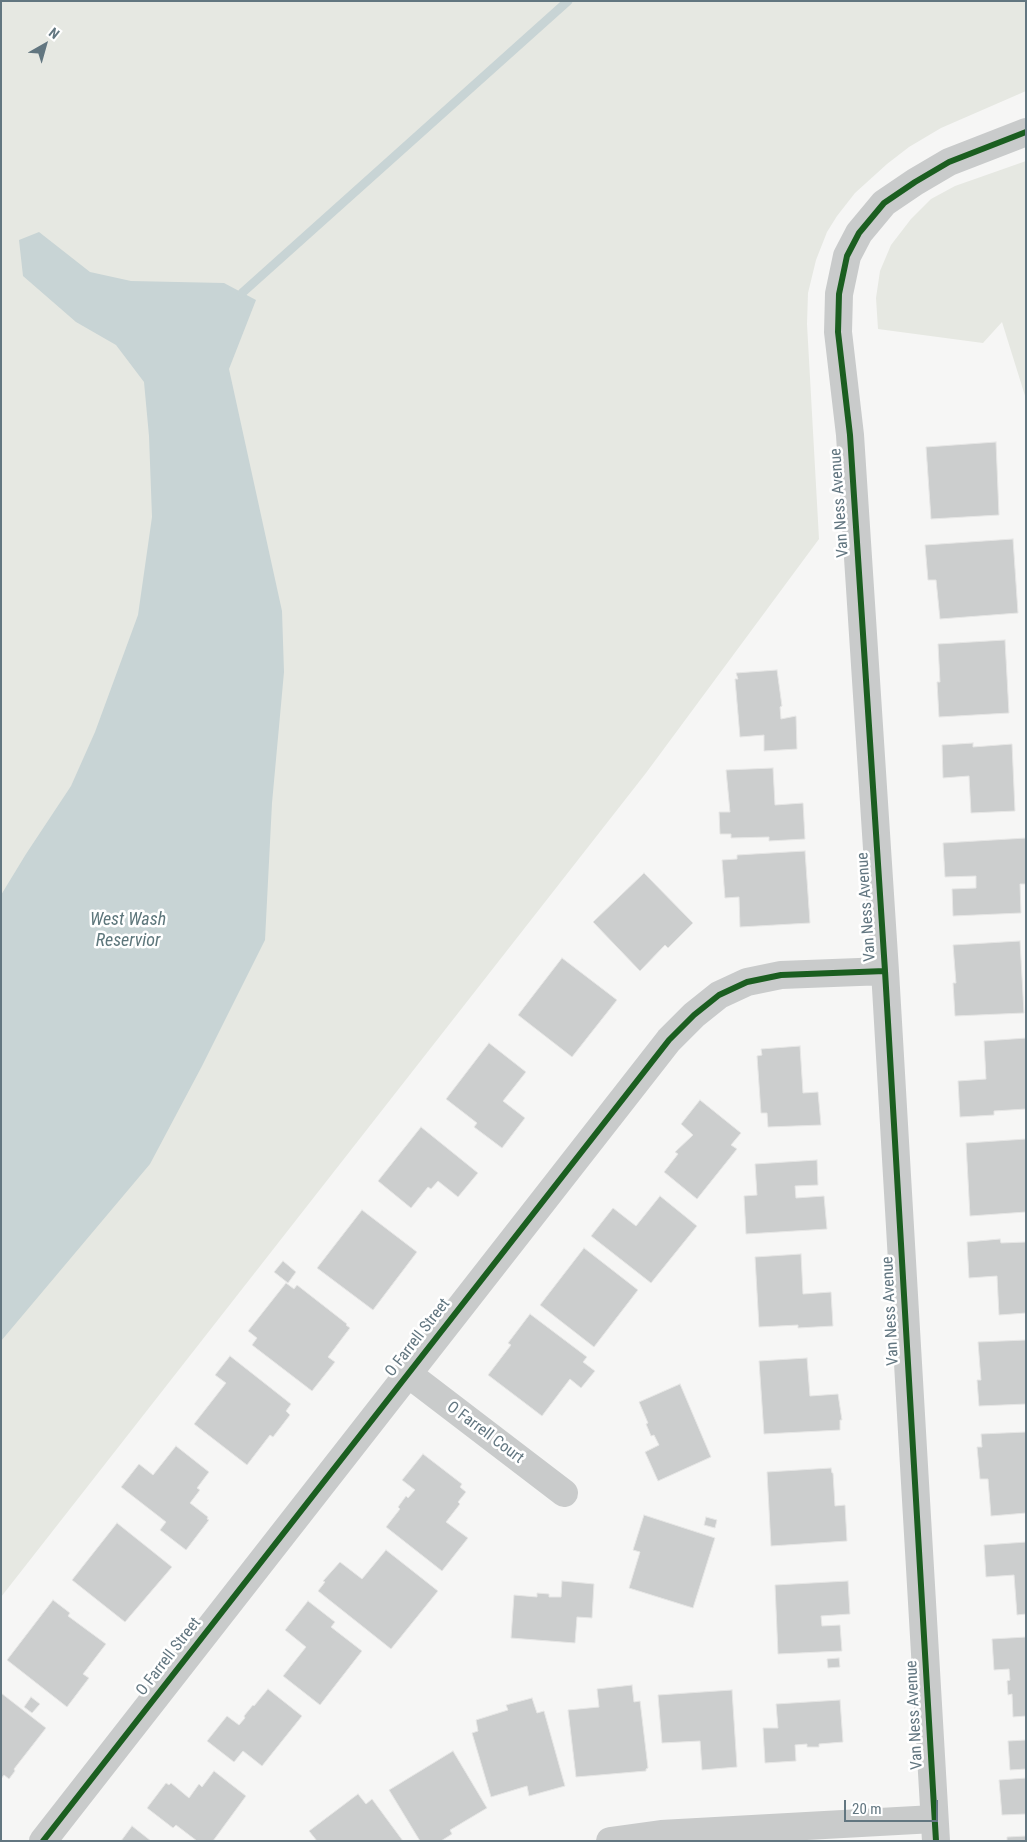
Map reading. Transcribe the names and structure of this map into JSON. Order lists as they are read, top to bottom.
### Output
{
  "streets": {
    "street": ["Van Ness Avenue", "O Farrell Street", "O Farrell Court"]
  },
  "crossings": [
    ["Van Ness Avenue", "O Farrell Street"],
    ["O Farrell Street", "O Farrell Court"]
  ],
  "water": ["West Wash Reservior"],
  "scale_bar": "20 m",
  "north": "top right"
}
